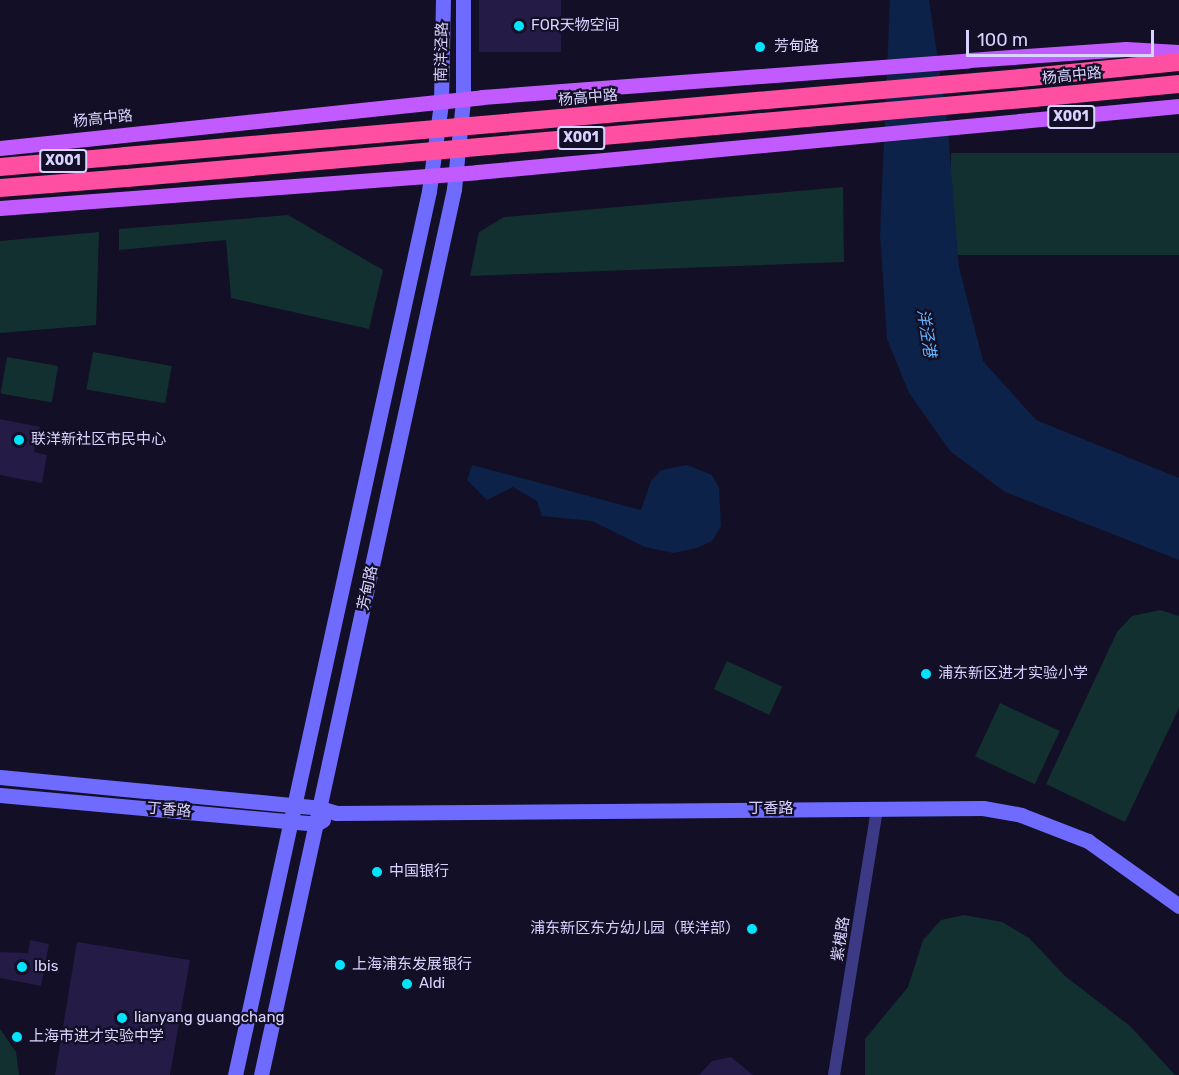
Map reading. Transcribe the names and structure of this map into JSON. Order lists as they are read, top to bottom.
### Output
{
  "streets": {
    "highway": ["杨高中路", "X001"],
    "main road": ["南洋泾路", "芳甸路", "丁香路"],
    "street": ["紫槐路"]
  },
  "crossings": [
    ["南洋泾路", "杨高中路"],
    ["南洋泾路", "芳甸路"],
    ["杨高中路", "芳甸路"],
    ["X001", "芳甸路"],
    ["芳甸路", "丁香路"],
    ["丁香路", "紫槐路"]
  ],
  "water": ["洋泾港"],
  "places": [
    "FOR天物空间",
    "芳甸路",
    "联洋新社区市民中心",
    "浦东新区进才实验小学",
    "中国银行",
    "浦东新区东方幼儿园（联洋部）",
    "上海浦东发展银行",
    "Ibis",
    "Aldi",
    "lianyang guangchang",
    "上海市进才实验中学"
  ],
  "scale_bar": "100 m"
}
